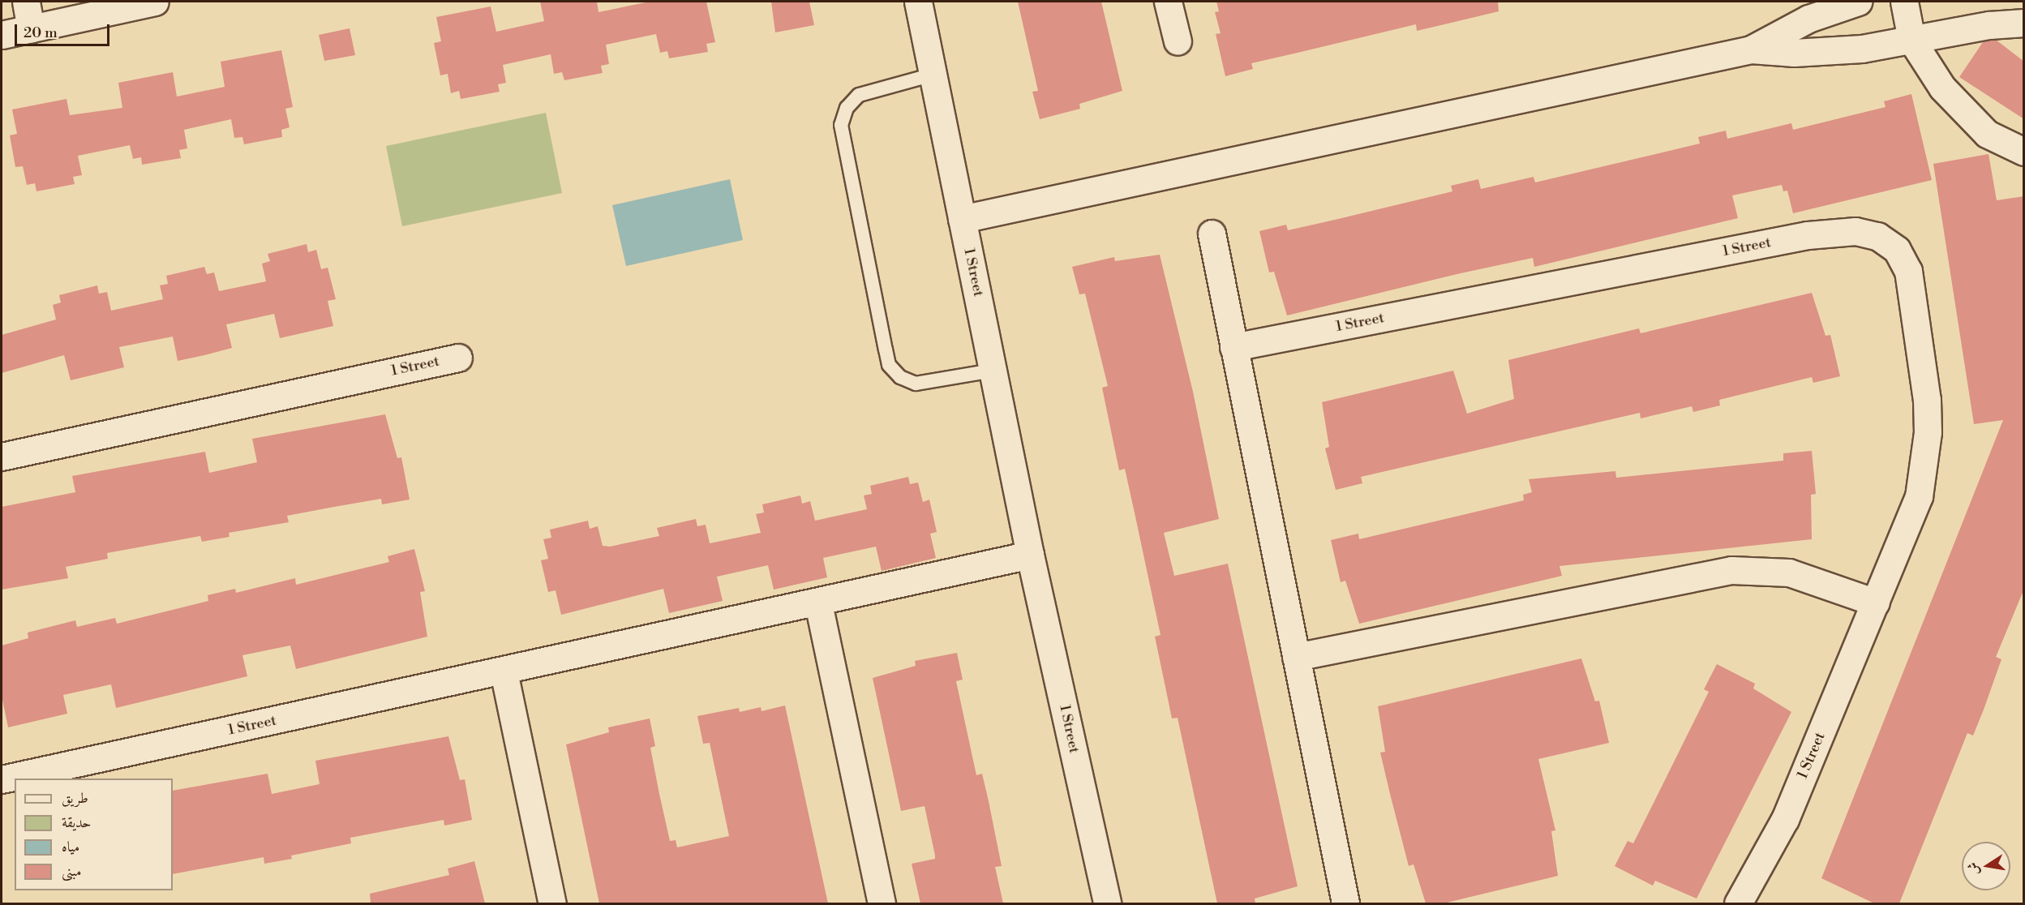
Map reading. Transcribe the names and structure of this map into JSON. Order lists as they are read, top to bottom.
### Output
{
  "streets": {
    "street": ["1 Street"]
  },
  "legend": [
    "طريق",
    "حديقة",
    "مياه",
    "مبنى"
  ],
  "scale_bar": "20 m",
  "north": "left"
}
